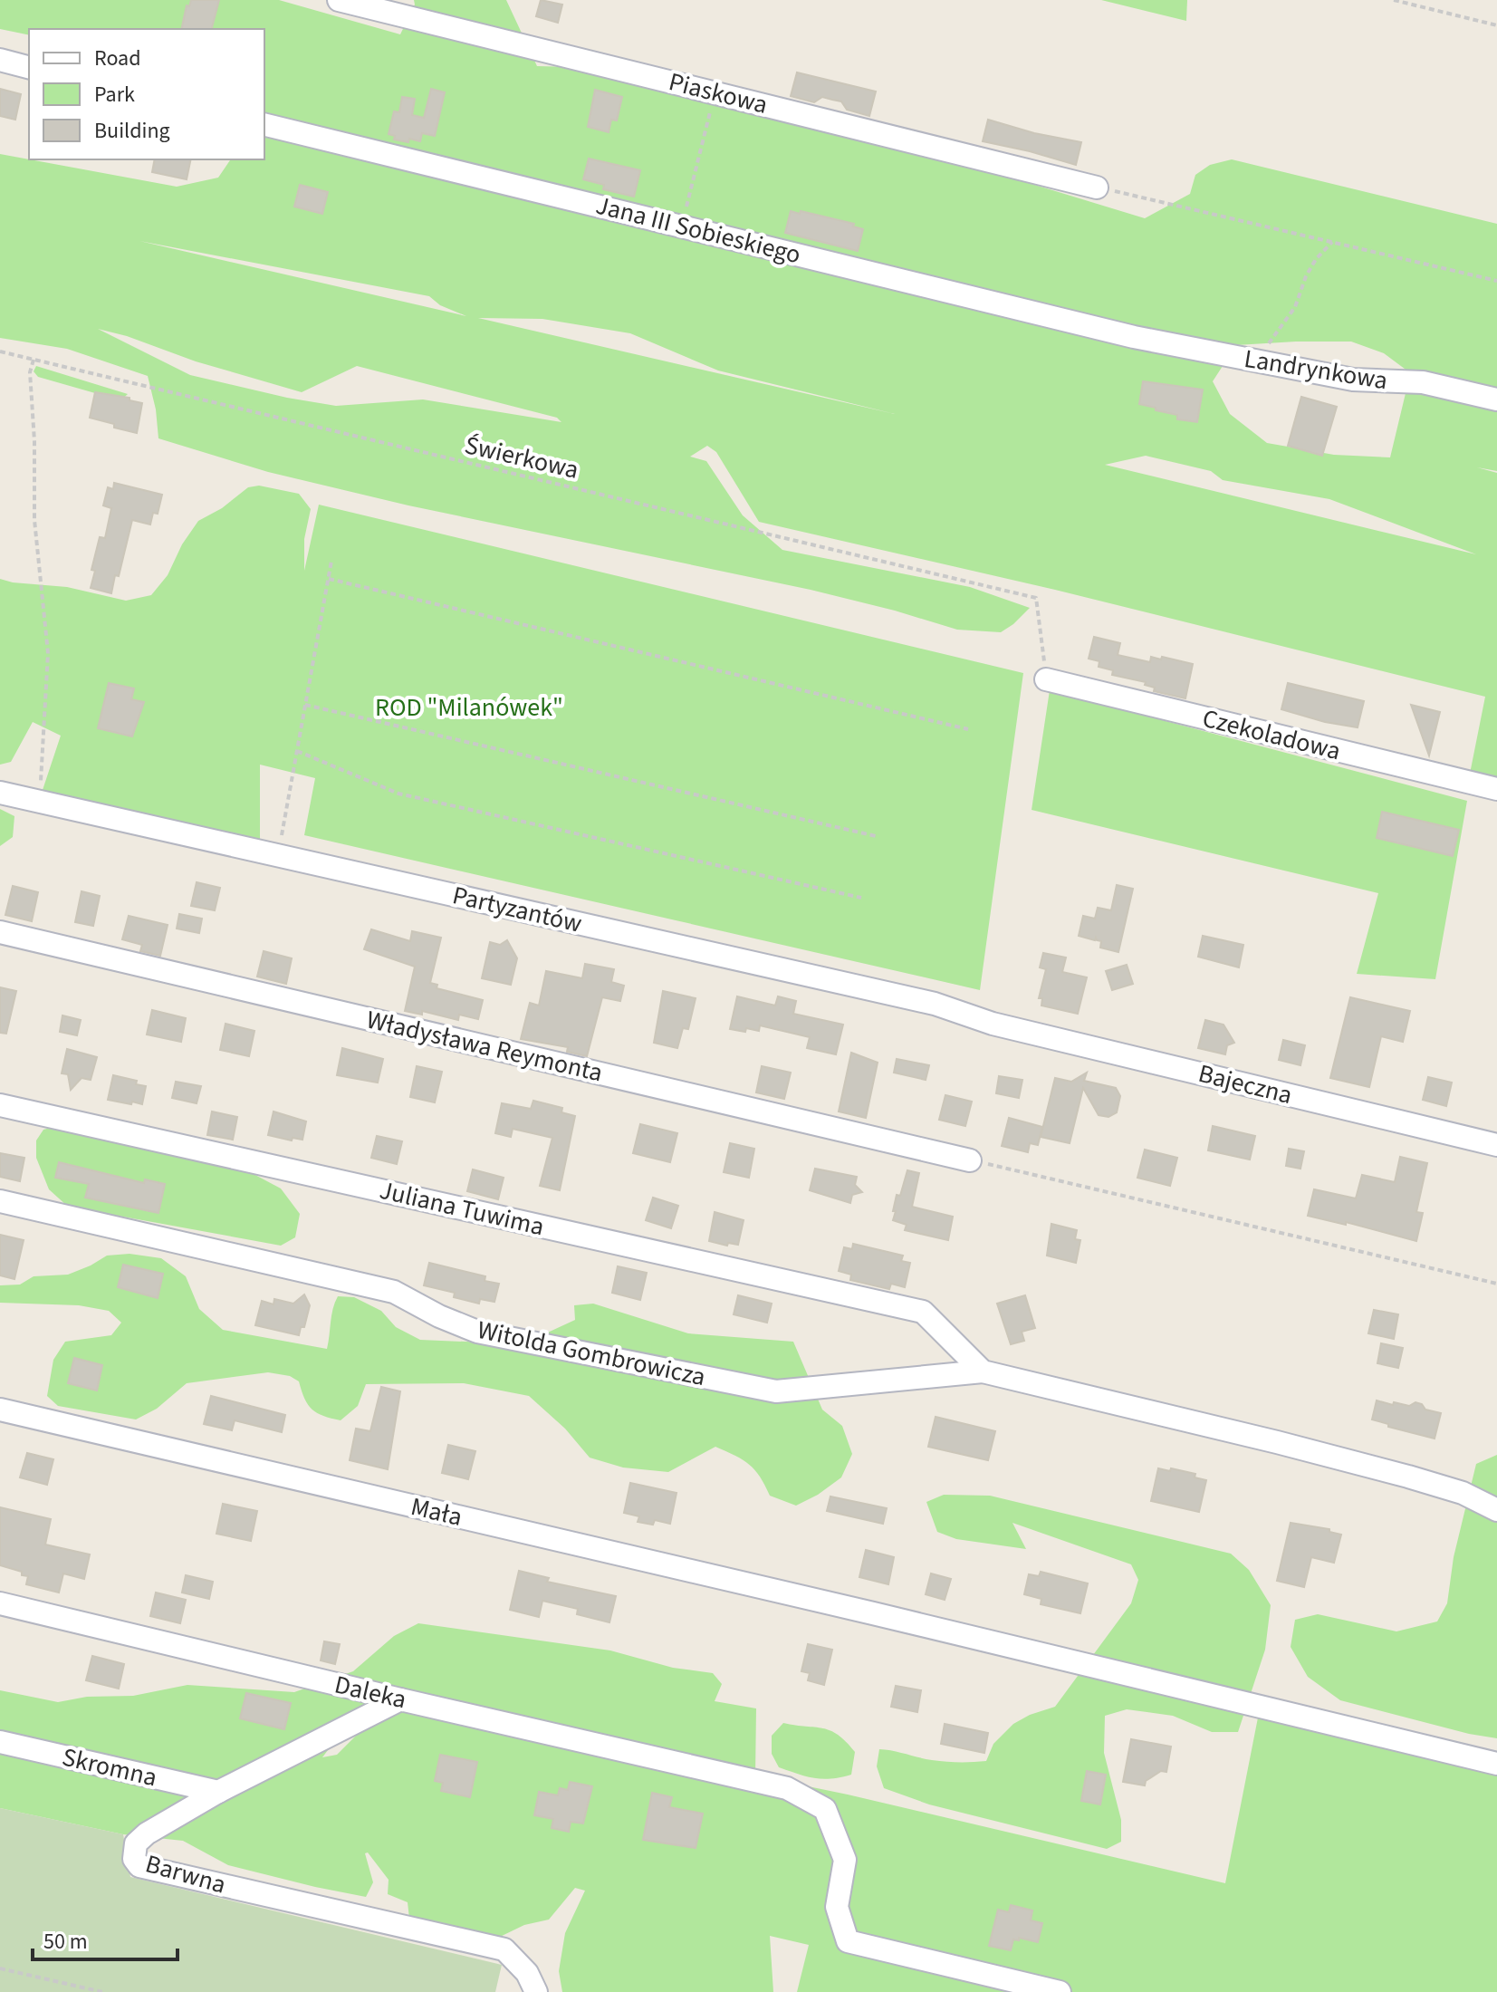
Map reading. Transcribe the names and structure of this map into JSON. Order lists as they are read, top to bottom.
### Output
{
  "streets": {
    "street": [
      "Piaskowa",
      "Jana III Sobieskiego",
      "Landrynkowa",
      "Czekoladowa",
      "Partyzantów",
      "Władysława Reymonta",
      "Bajeczna",
      "Juliana Tuwima",
      "Witolda Gombrowicza",
      "Mała",
      "Daleka",
      "Skromna",
      "Barwna"
    ],
    "path": ["Świerkowa"]
  },
  "crossings": [
    ["Jana III Sobieskiego", "Landrynkowa"],
    ["Świerkowa", "Czekoladowa"],
    ["Partyzantów", "Bajeczna"],
    ["Juliana Tuwima", "Witolda Gombrowicza"],
    ["Daleka", "Barwna"],
    ["Skromna", "Barwna"]
  ],
  "parks": ["ROD \"Milanówek\""],
  "legend": ["Road", "Park", "Building"],
  "scale_bar": "50 m"
}
